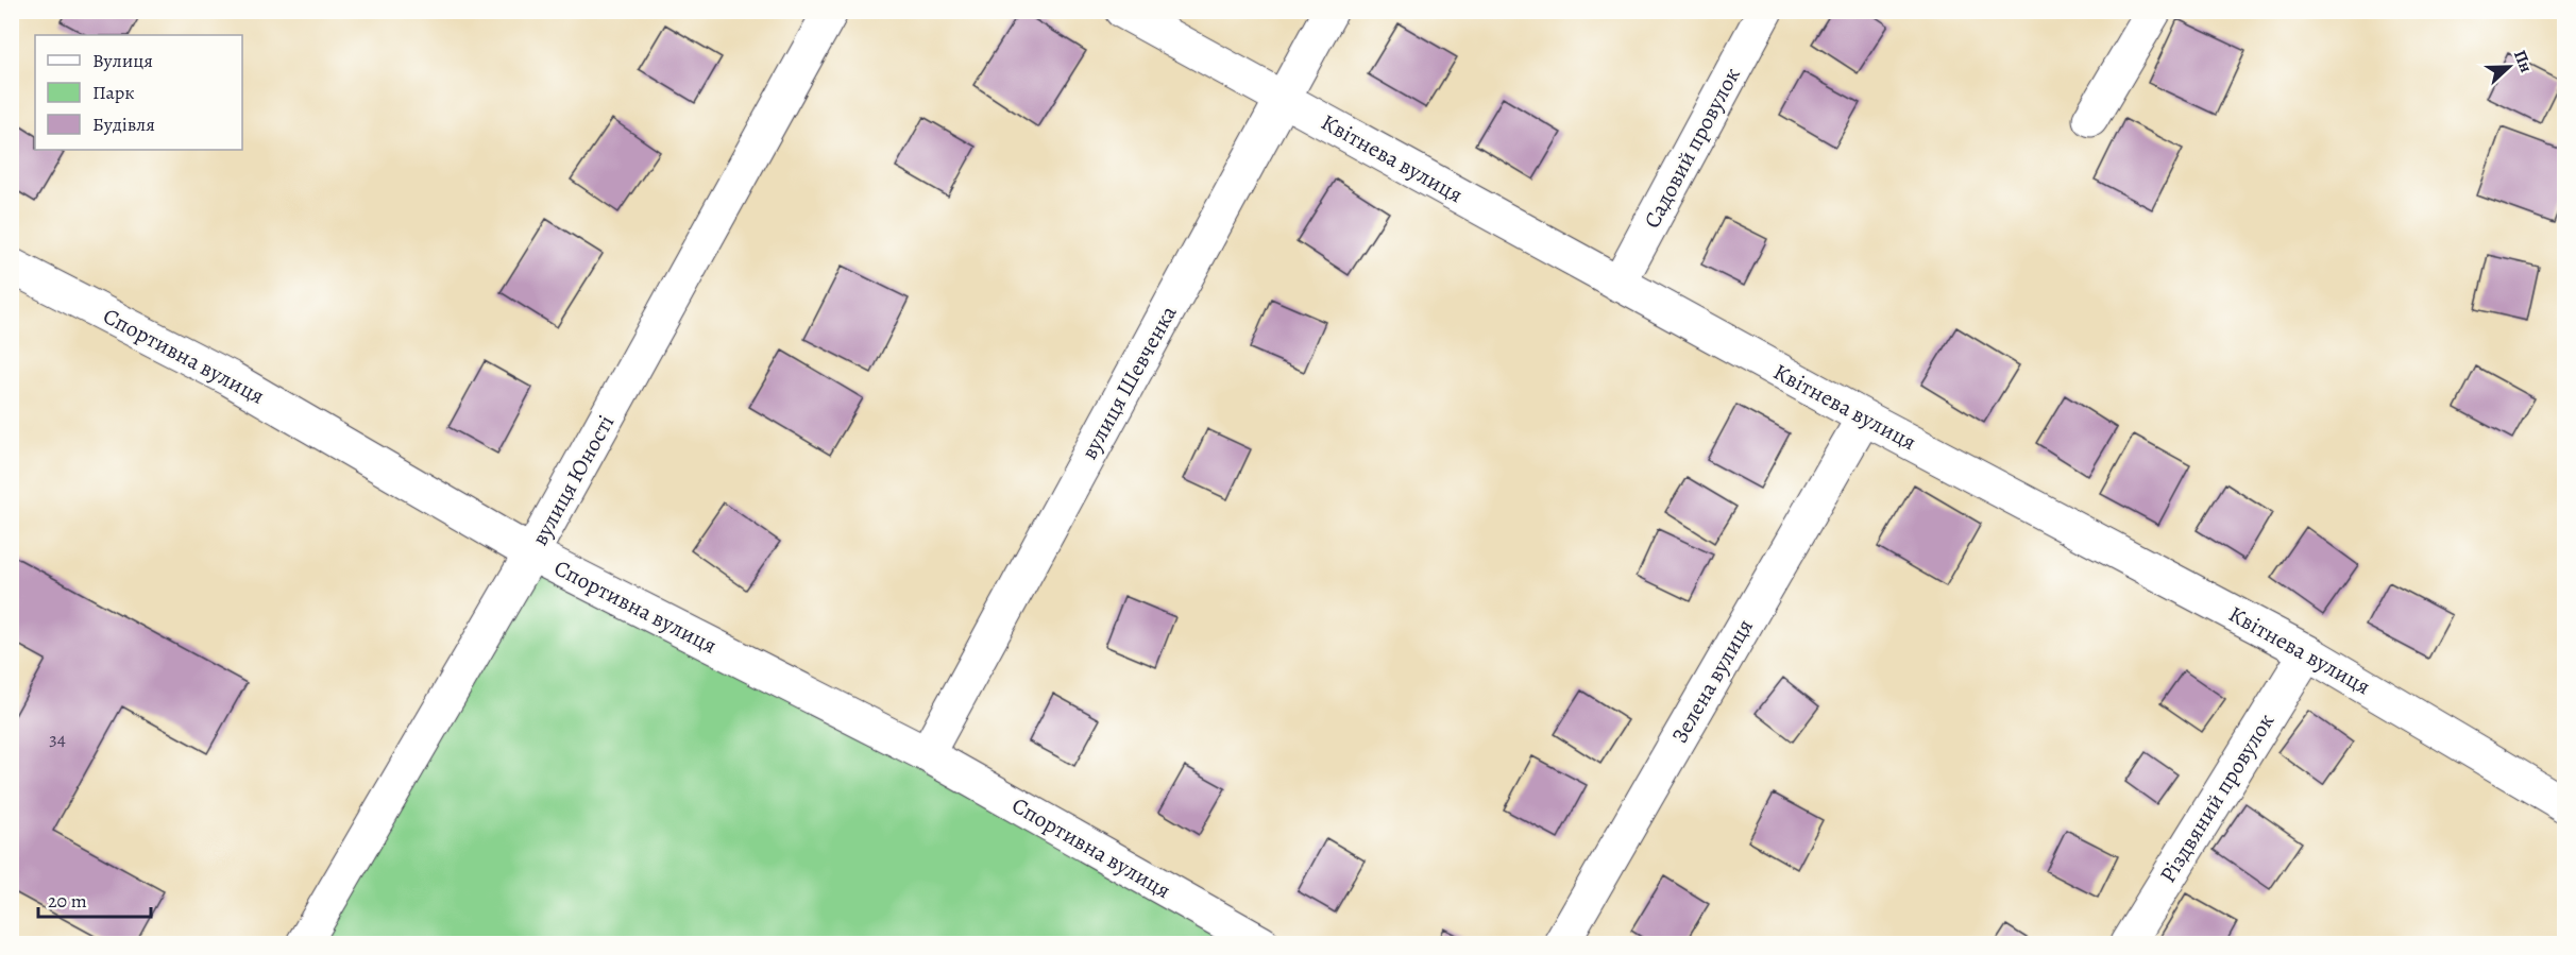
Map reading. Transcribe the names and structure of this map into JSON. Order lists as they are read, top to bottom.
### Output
{
  "streets": {
    "street": [
      "Садовий провулок",
      "Квітнева вулиця",
      "Спортивна вулиця",
      "вулиця Шевченка",
      "вулиця Юності",
      "Зелена вулиця",
      "Різдвяний провулок"
    ]
  },
  "crossings": [
    ["Садовий провулок", "Квітнева вулиця"],
    ["Квітнева вулиця", "вулиця Шевченка"],
    ["Квітнева вулиця", "Зелена вулиця"],
    ["Квітнева вулиця", "Різдвяний провулок"],
    ["Спортивна вулиця", "вулиця Шевченка"],
    ["Спортивна вулиця", "вулиця Юності"]
  ],
  "house_numbers": ["34"],
  "legend": ["Вулиця", "Парк", "Будівля"],
  "scale_bar": "20 m",
  "north": "right"
}
